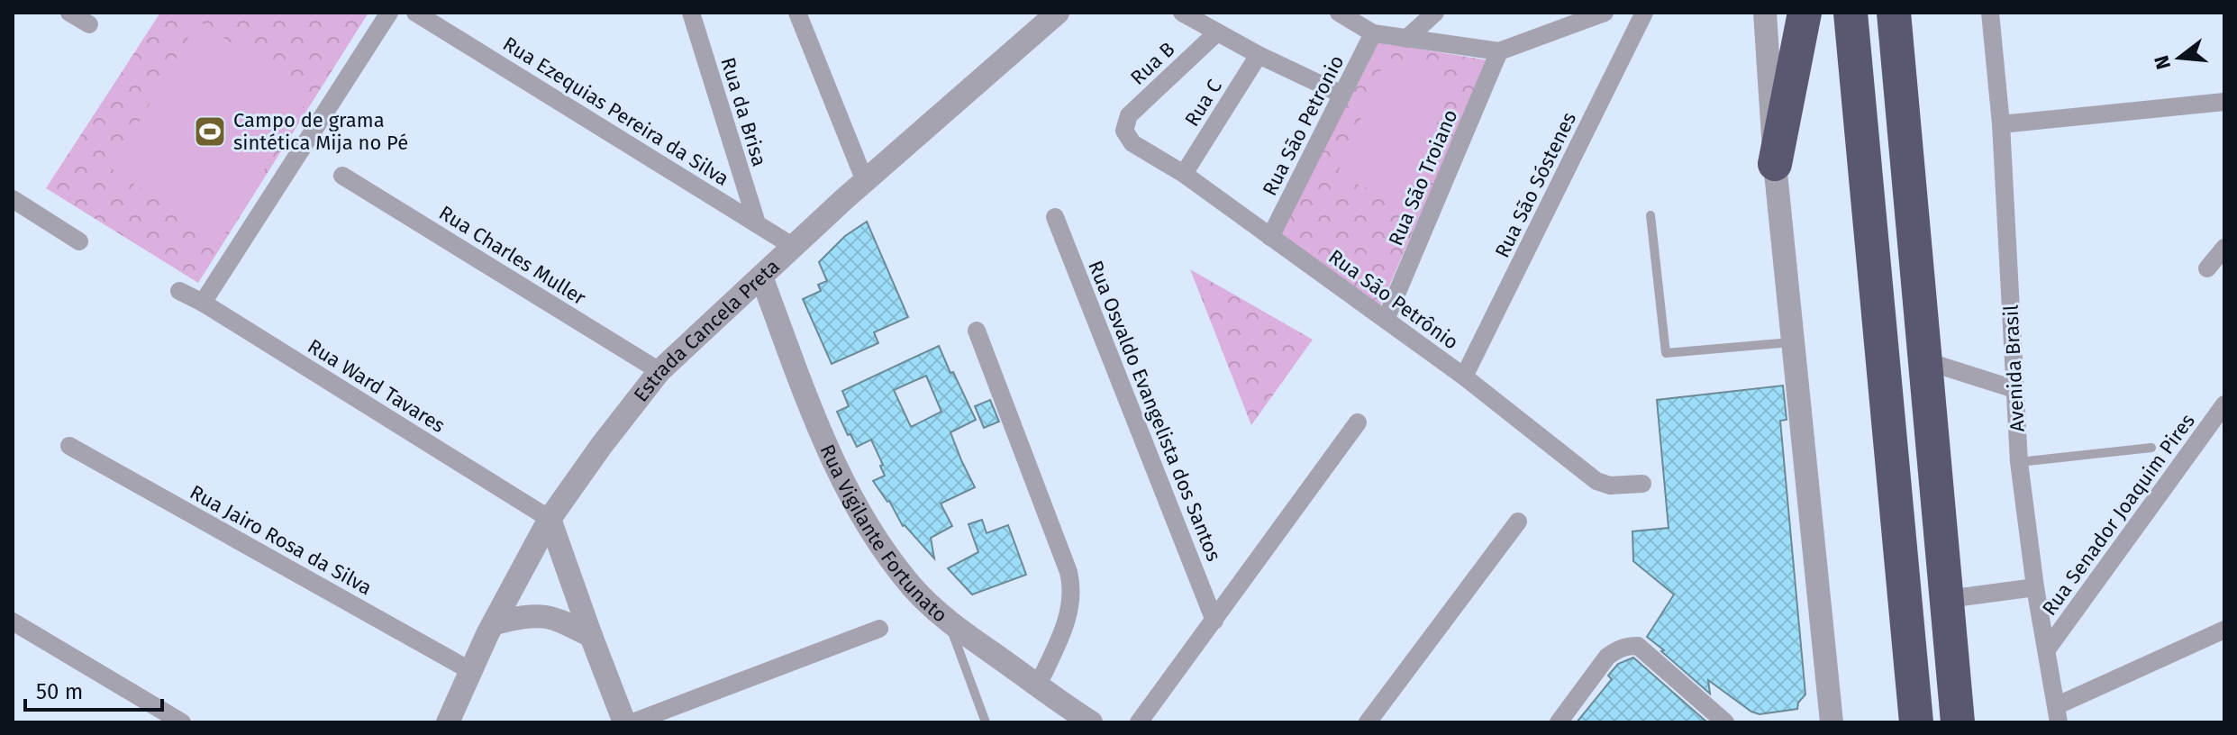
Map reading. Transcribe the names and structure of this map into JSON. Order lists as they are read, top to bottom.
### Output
{
  "streets": {
    "street": [
      "Rua B",
      "Rua C",
      "Rua Ezequias Pereira da Silva",
      "Rua da Brisa",
      "Rua São Petronio",
      "Rua São Troiano",
      "Rua São Sóstenes",
      "Rua Charles Muller",
      "Rua São Petrônio",
      "Estrada Cancela Preta",
      "Avenida Brasil",
      "Rua Ward Tavares",
      "Rua Osvaldo Evangelista dos Santos",
      "Rua Senador Joaquim Pires",
      "Rua Vigilante Fortunato",
      "Rua Jairo Rosa da Silva"
    ]
  },
  "crossings": [
    ["Rua B", "Rua São Petrônio"],
    ["Rua C", "Rua São Petrônio"],
    ["Rua Ezequias Pereira da Silva", "Rua da Brisa"],
    ["Rua Ezequias Pereira da Silva", "Estrada Cancela Preta"],
    ["Rua São Petronio", "Rua São Petrônio"],
    ["Rua São Troiano", "Rua São Petrônio"],
    ["Rua São Sóstenes", "Rua São Petrônio"],
    ["Rua Charles Muller", "Estrada Cancela Preta"],
    ["Estrada Cancela Preta", "Rua Ward Tavares"],
    ["Estrada Cancela Preta", "Rua Vigilante Fortunato"],
    ["Estrada Cancela Preta", "Rua Jairo Rosa da Silva"],
    ["Avenida Brasil", "Rua Senador Joaquim Pires"]
  ],
  "places": {
    "sports": ["Campo de grama sintética Mija no Pé"]
  },
  "scale_bar": "50 m",
  "north": "left"
}
